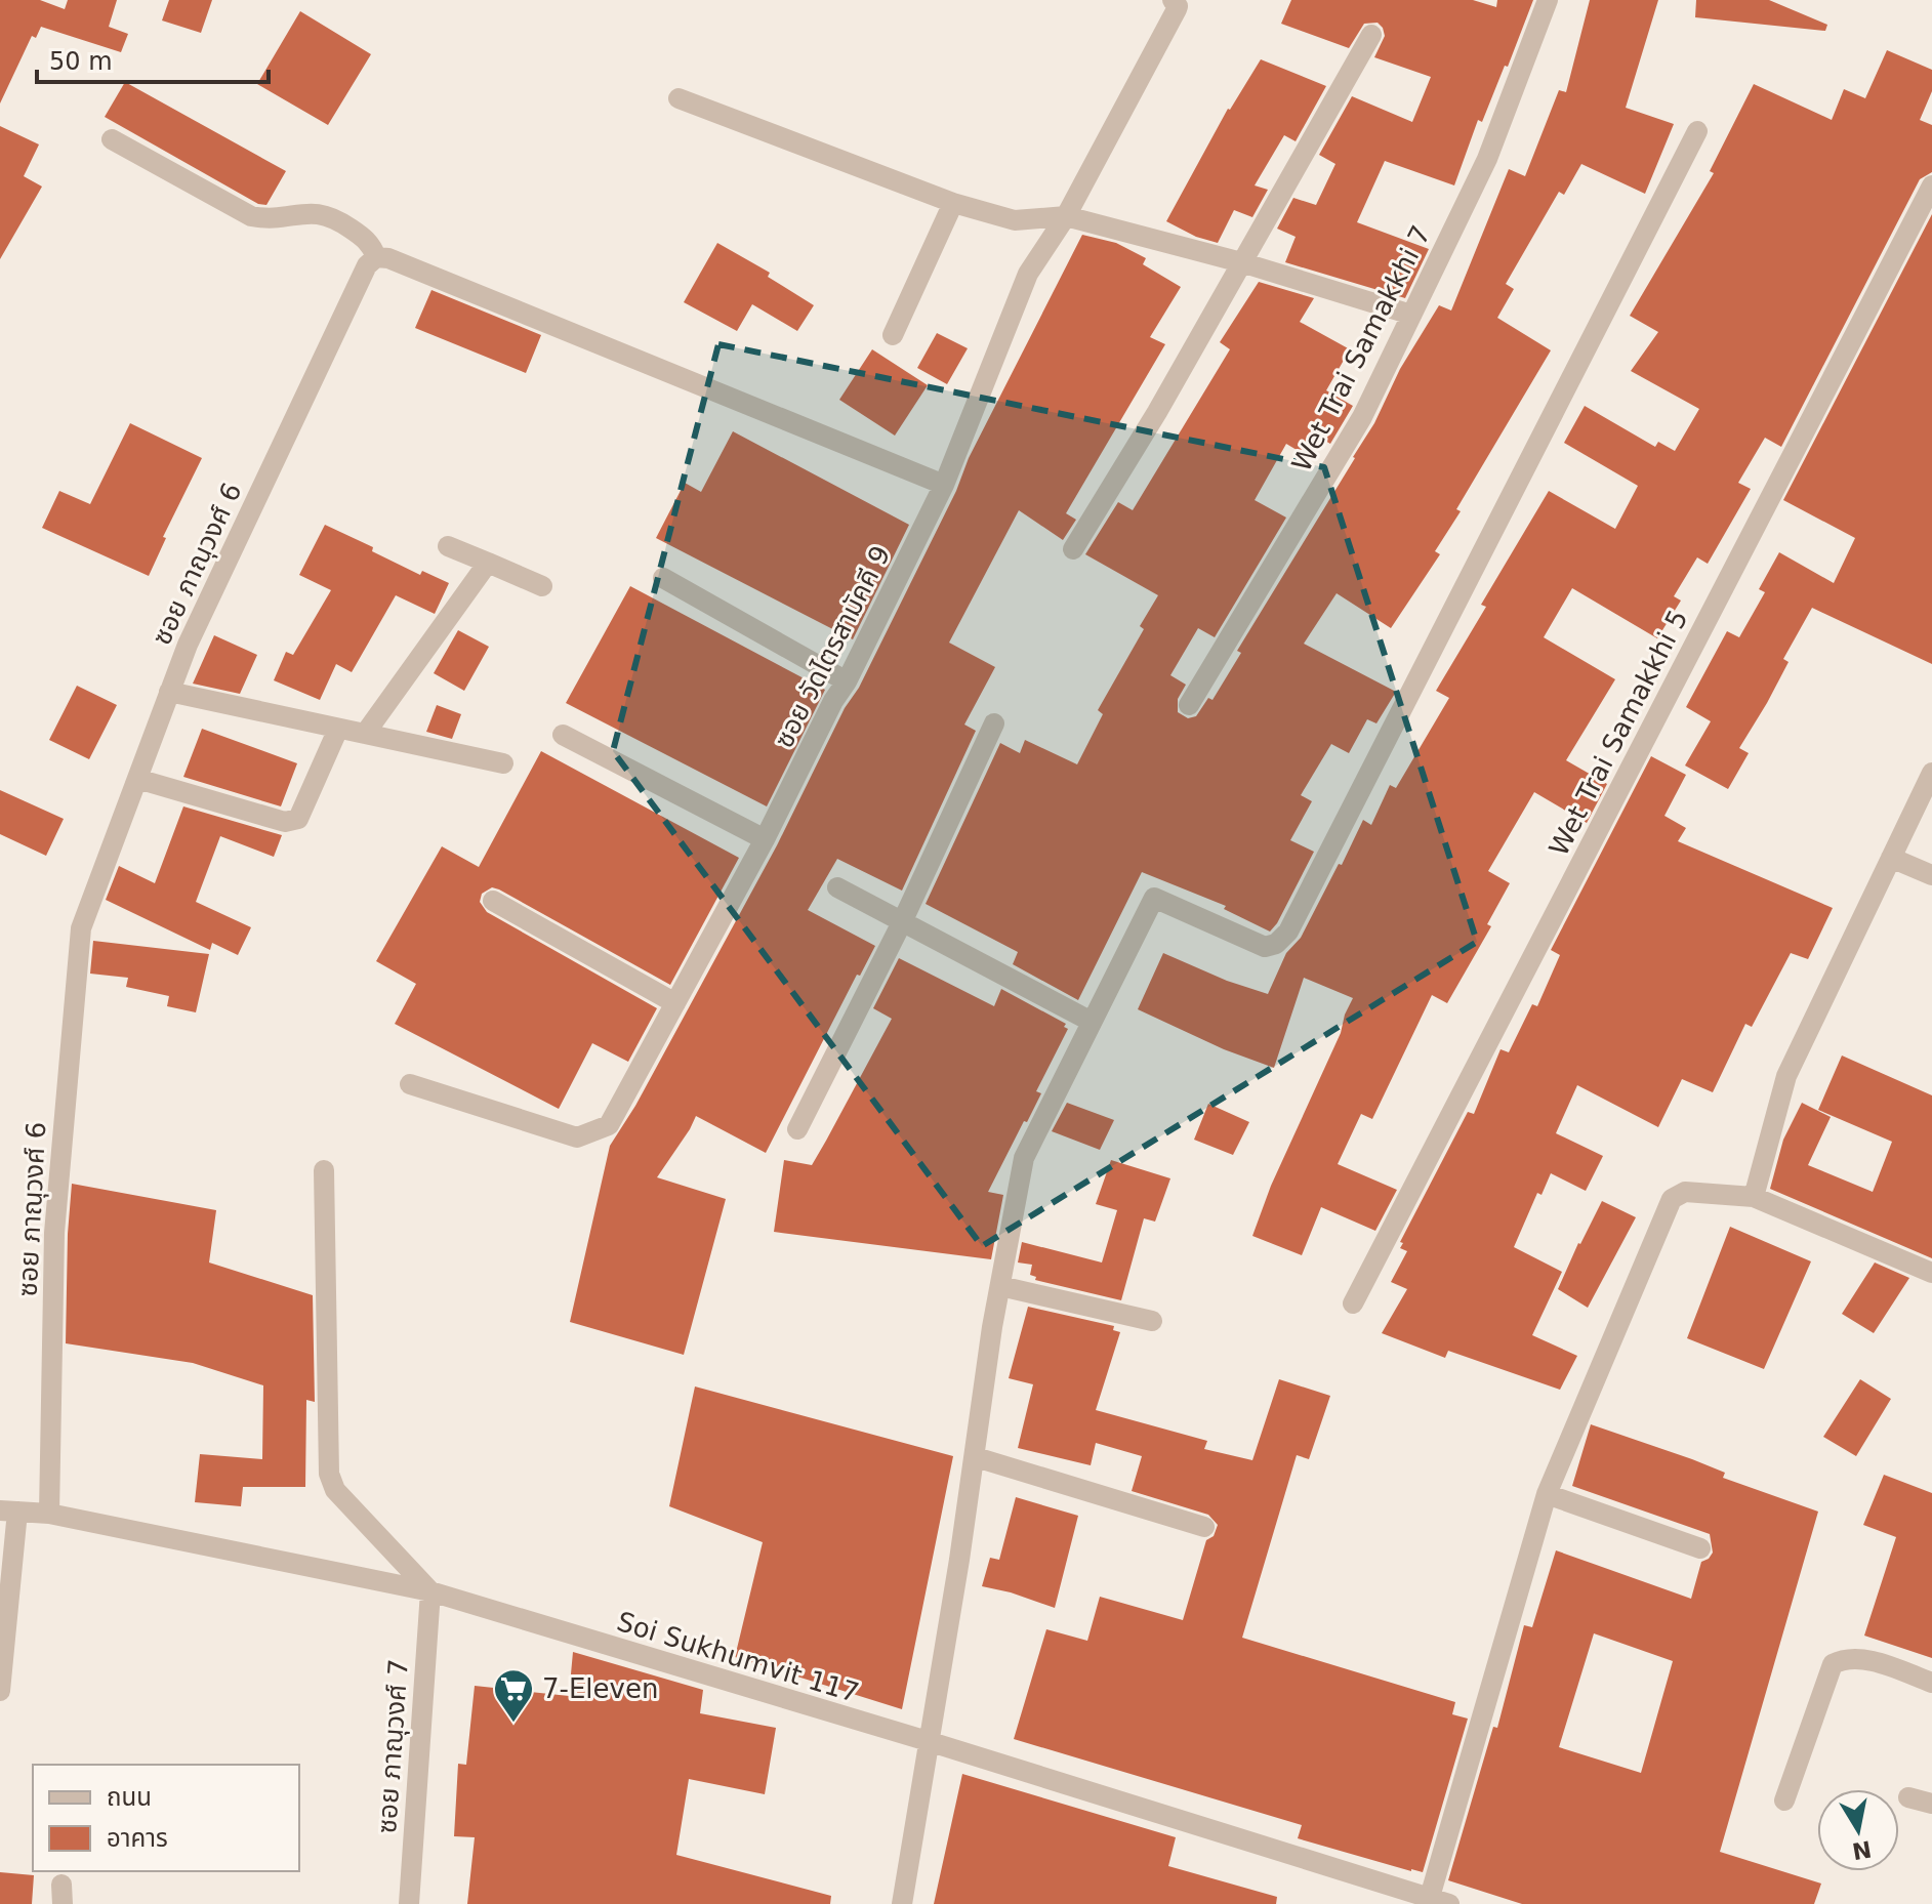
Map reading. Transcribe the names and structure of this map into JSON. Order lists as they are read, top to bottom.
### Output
{
  "streets": {
    "street": [
      "Wet Trai Samakkhi 7",
      "ซอย ภาณุวงศ์ 6",
      "ซอย วัดไตรสามัคคี 9",
      "Wet Trai Samakkhi 5",
      "Soi Sukhumvit 117",
      "ซอย ภาณุวงศ์ 7"
    ]
  },
  "crossings": [
    ["ซอย ภาณุวงศ์ 6", "Soi Sukhumvit 117"],
    ["Soi Sukhumvit 117", "ซอย ภาณุวงศ์ 7"]
  ],
  "places": {
    "supermarket": ["7-Eleven"]
  },
  "legend": ["ถนน", "อาคาร"],
  "scale_bar": "50 m",
  "north": "bottom"
}
